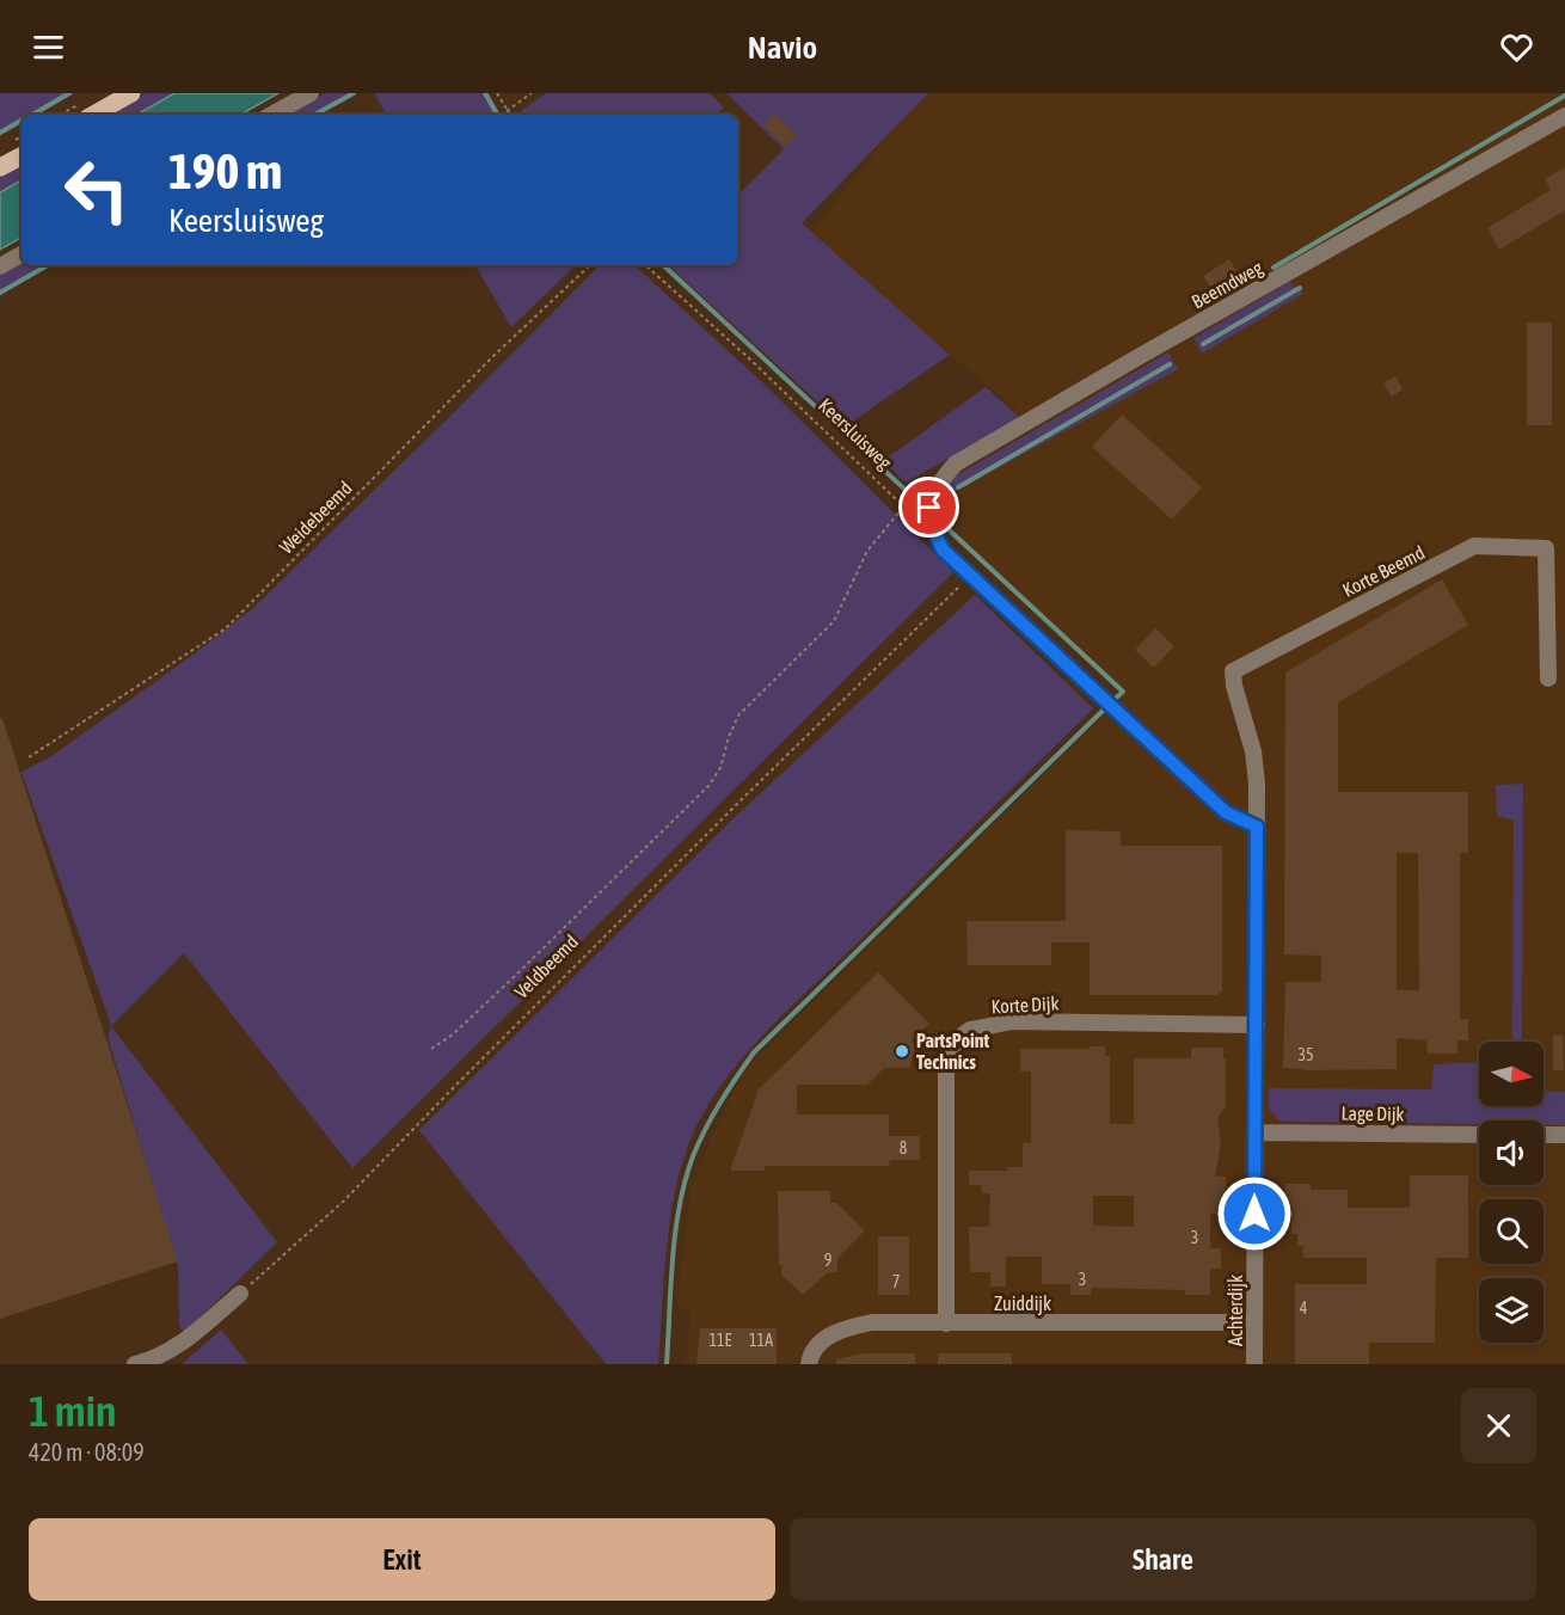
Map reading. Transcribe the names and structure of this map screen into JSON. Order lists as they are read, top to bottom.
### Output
{
  "streets": {
    "street": [
      "Beemdweg",
      "Korte Beemd",
      "Korte Dijk",
      "Lage Dijk",
      "Zuiddijk",
      "Achterdijk"
    ],
    "path": ["Keersluisweg", "Weidebeemd", "Veldbeemd"]
  },
  "crossings": [
    ["Beemdweg", "Keersluisweg"],
    ["Korte Beemd", "Achterdijk"],
    ["Korte Dijk", "Zuiddijk"],
    ["Korte Dijk", "Achterdijk"],
    ["Lage Dijk", "Achterdijk"],
    ["Zuiddijk", "Achterdijk"]
  ],
  "places": ["PartsPoint Technics"],
  "house_numbers": [
    "35",
    "8",
    "3",
    "9",
    "3",
    "7",
    "4",
    "11E",
    "11A"
  ],
  "north": "right",
  "page": {
    "header": "Navio",
    "turn": ["190 m", "Keersluisweg"],
    "heading": ["1 min", "420 m · 08:09"],
    "buttons": ["Exit", "Share"]
  }
}
